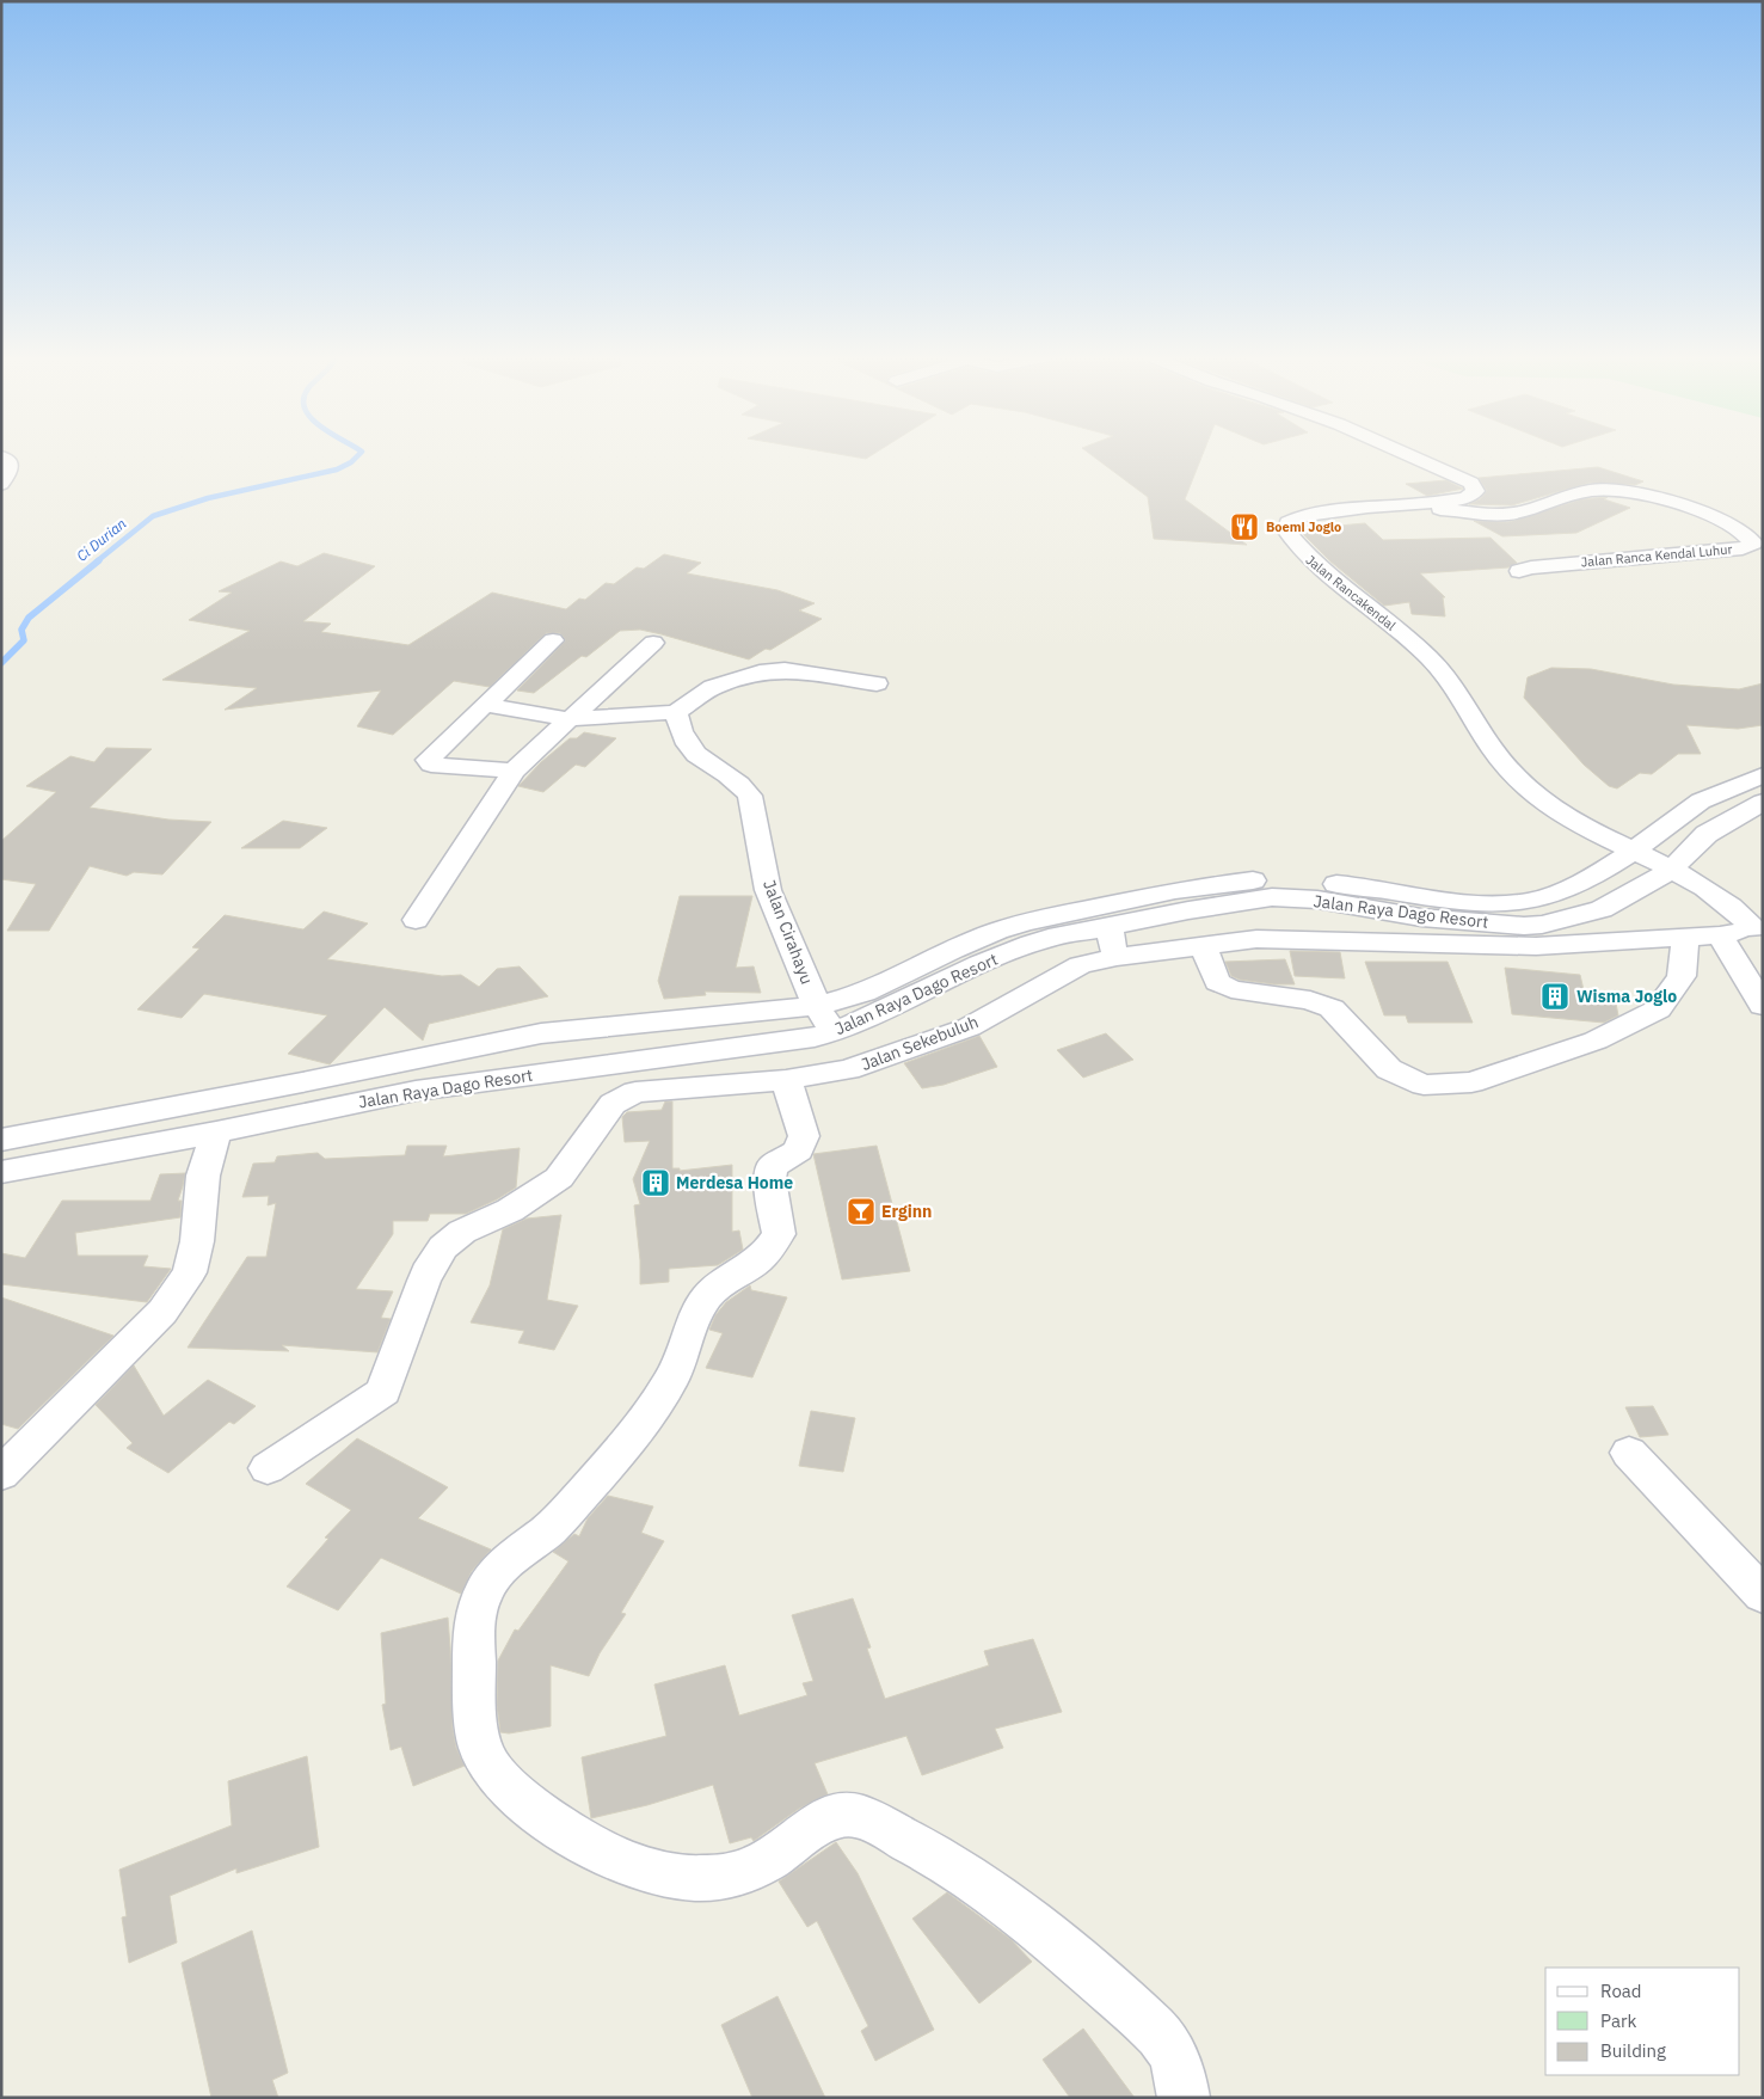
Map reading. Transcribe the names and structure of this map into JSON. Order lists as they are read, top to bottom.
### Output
{
  "streets": {
    "street": [
      "Jalan Ranca Kendal Luhur",
      "Jalan Rancakendal",
      "Jalan Raya Dago Resort",
      "Jalan Cirahayu",
      "Jalan Sekebuluh"
    ]
  },
  "crossings": [
    ["Jalan Ranca Kendal Luhur", "Jalan Rancakendal"],
    ["Jalan Rancakendal", "Jalan Raya Dago Resort"],
    ["Jalan Raya Dago Resort", "Jalan Cirahayu"]
  ],
  "water": ["Ci Durian"],
  "places": {
    "restaurant": ["Boemi Joglo"],
    "building": ["Wisma Joglo", "Merdesa Home"],
    "bar": ["Erginn"]
  },
  "legend": ["Road", "Park", "Building"]
}
